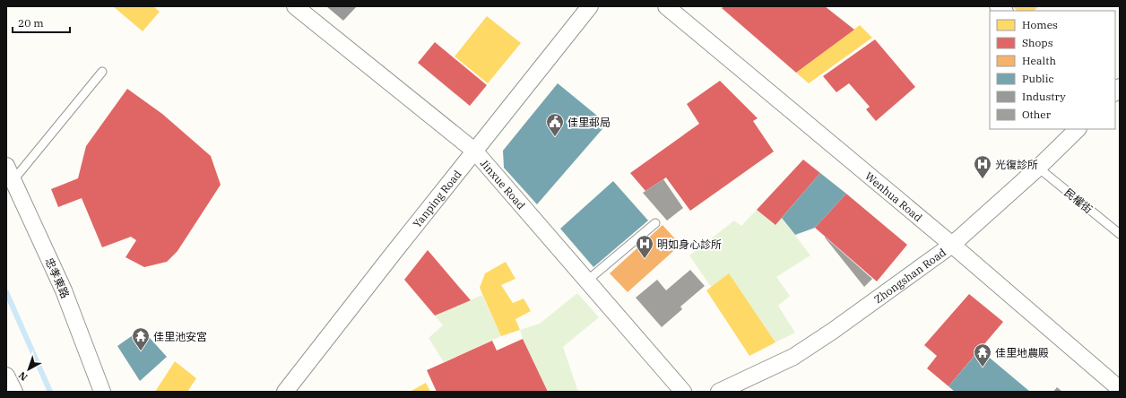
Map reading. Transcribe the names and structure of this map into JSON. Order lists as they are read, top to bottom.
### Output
{
  "streets": {
    "street": [
      "Jinxue Road",
      "Wenhua Road",
      "Yanping Road",
      "Zhongshan Road",
      "忠孝東路"
    ],
    "lane": ["民權街"]
  },
  "crossings": [
    ["Jinxue Road", "Yanping Road"],
    ["Wenhua Road", "Zhongshan Road"],
    ["民權街", "Zhongshan Road"]
  ],
  "places": {
    "public building": ["佳里郵局"],
    "hospital": ["光復診所", "明如身心診所"],
    "temple": ["佳里池安宮", "佳里地農殿"]
  },
  "legend": [
    "Homes",
    "Shops",
    "Health",
    "Public",
    "Industry",
    "Other"
  ],
  "scale_bar": "20 m",
  "north": "bottom left"
}
